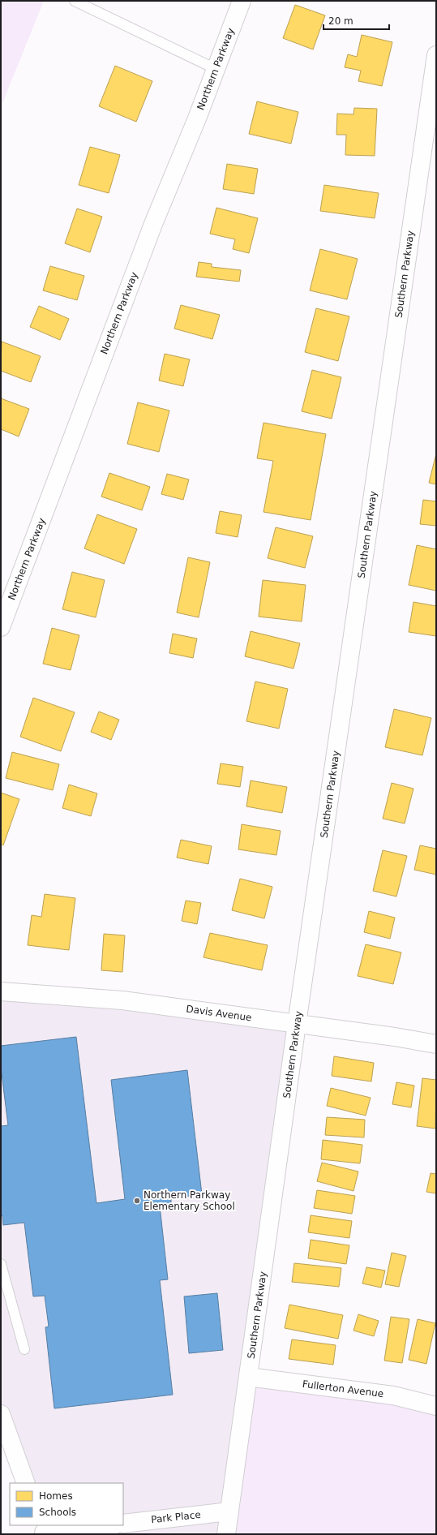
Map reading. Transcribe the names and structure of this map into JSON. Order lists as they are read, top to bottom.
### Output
{
  "streets": {
    "street": [
      "Northern Parkway",
      "Southern Parkway",
      "Davis Avenue",
      "Fullerton Avenue",
      "Park Place"
    ]
  },
  "crossings": [
    ["Southern Parkway", "Davis Avenue"],
    ["Southern Parkway", "Fullerton Avenue"],
    ["Southern Parkway", "Park Place"]
  ],
  "places": ["Northern Parkway Elementary School"],
  "legend": ["Homes", "Schools"],
  "scale_bar": "20 m"
}
